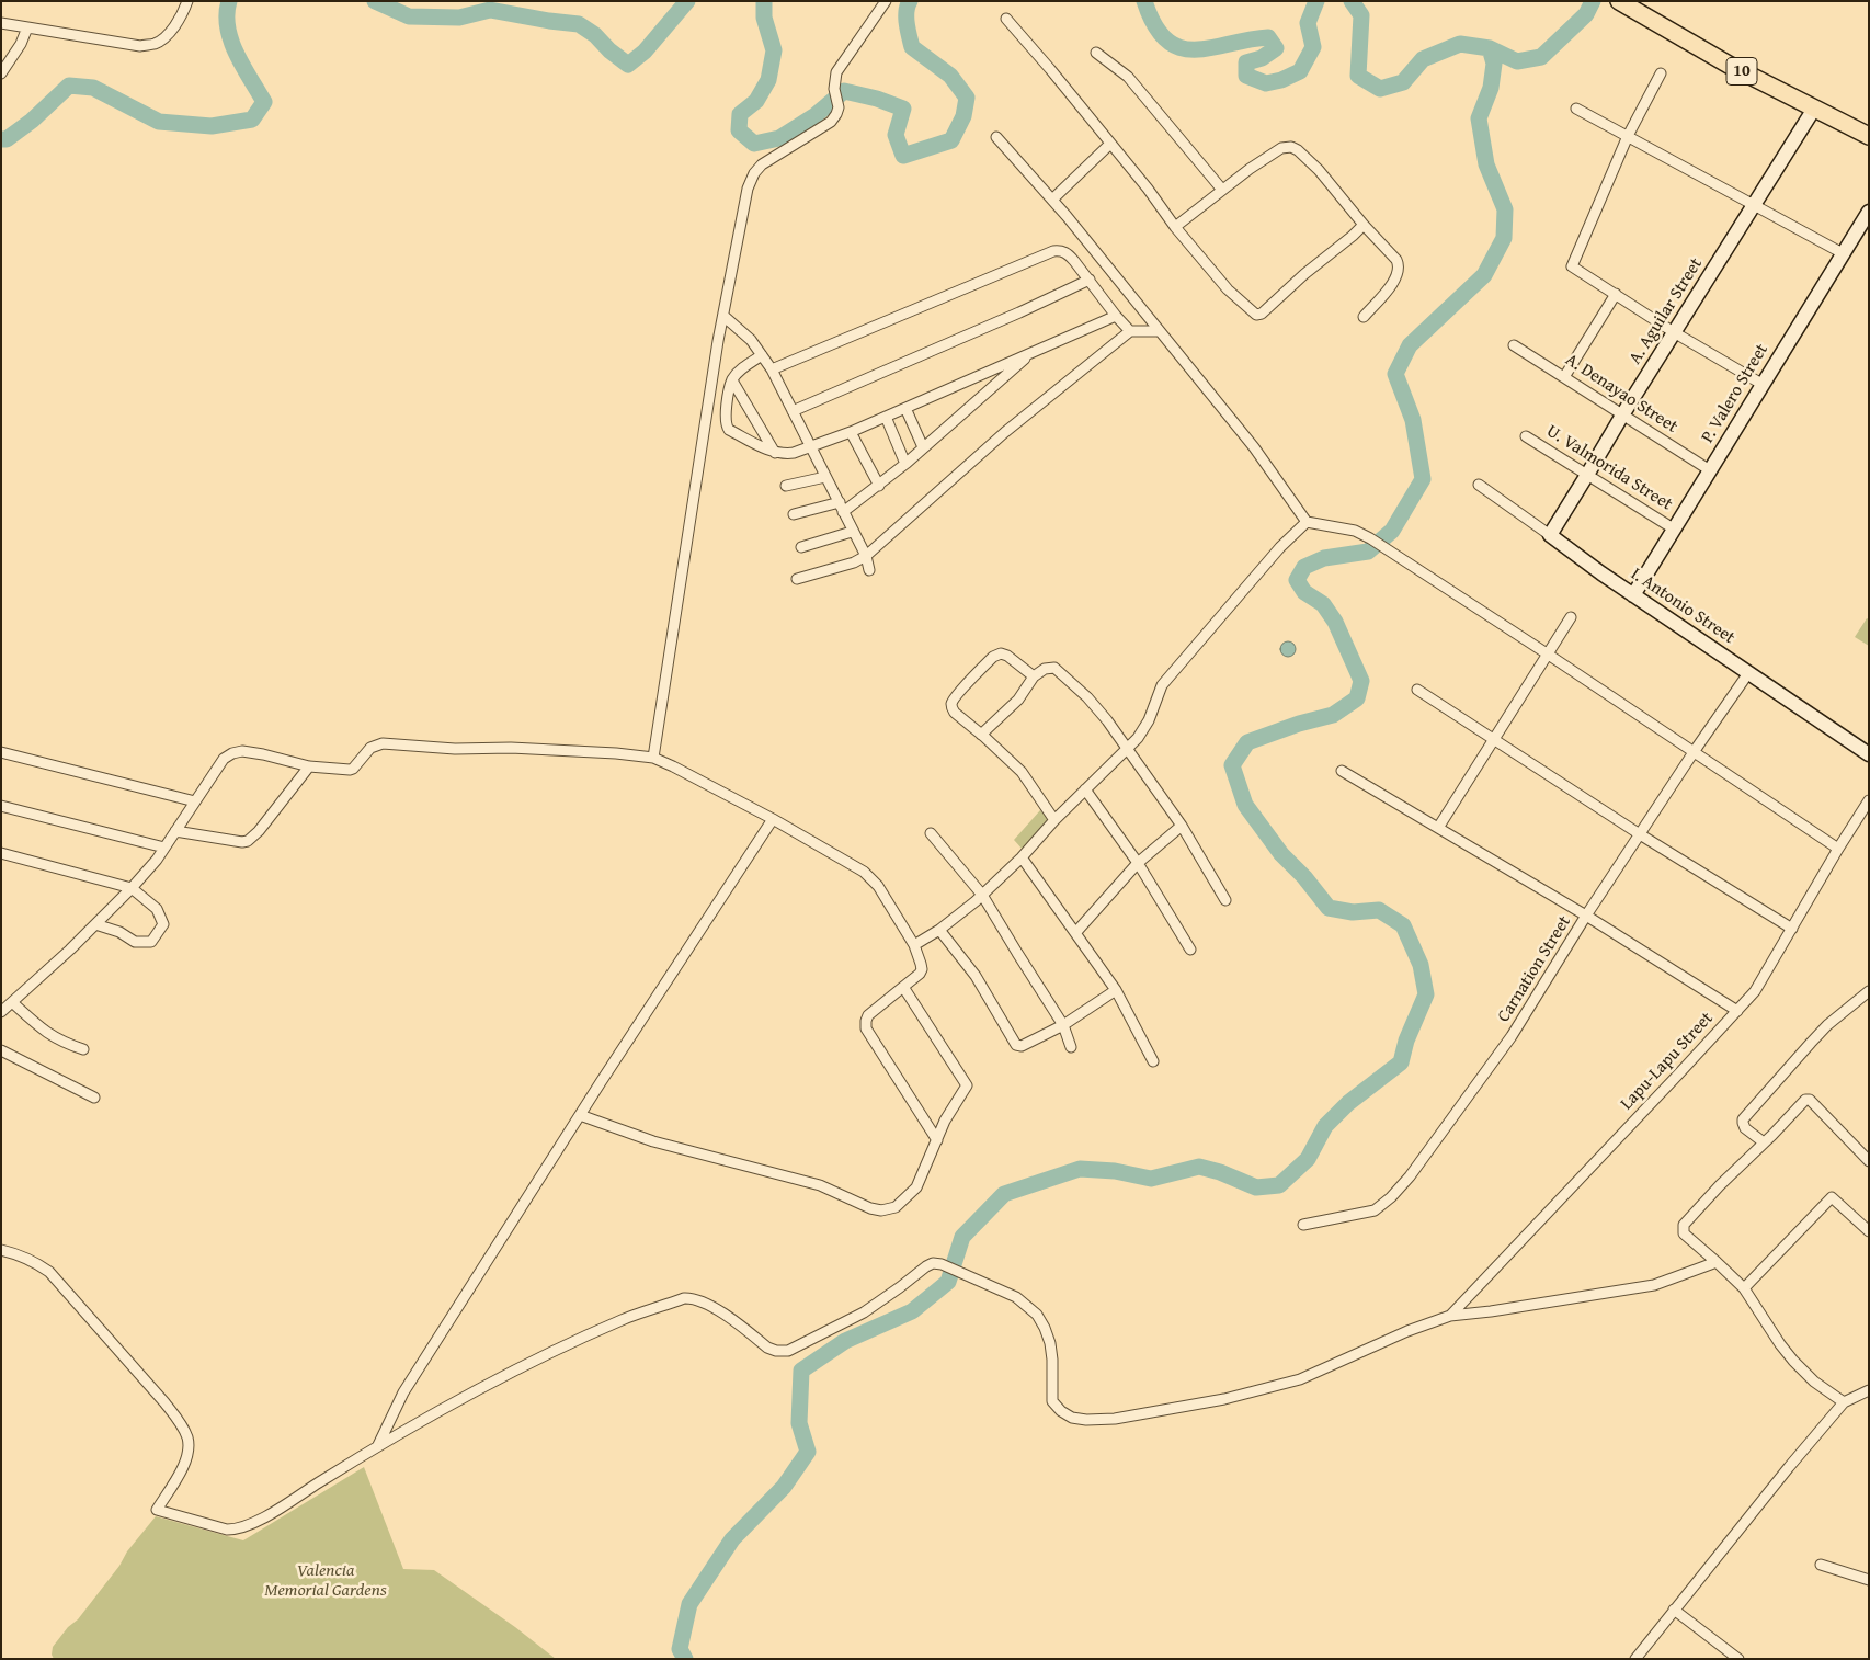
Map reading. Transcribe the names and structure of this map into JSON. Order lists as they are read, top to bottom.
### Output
{
  "streets": {
    "highway": ["10"],
    "street": [
      "A. Aguilar Street",
      "A. Denayao Street",
      "P. Valero Street",
      "U. Valmorida Street",
      "I. Antonio Street",
      "Carnation Street",
      "Lapu-Lapu Street"
    ]
  },
  "crossings": [
    ["10", "A. Aguilar Street"],
    ["A. Aguilar Street", "A. Denayao Street"],
    ["A. Aguilar Street", "U. Valmorida Street"],
    ["A. Aguilar Street", "I. Antonio Street"],
    ["A. Denayao Street", "P. Valero Street"],
    ["P. Valero Street", "U. Valmorida Street"],
    ["P. Valero Street", "I. Antonio Street"],
    ["I. Antonio Street", "Carnation Street"]
  ],
  "parks": ["Valencia Memorial Gardens"]
}
